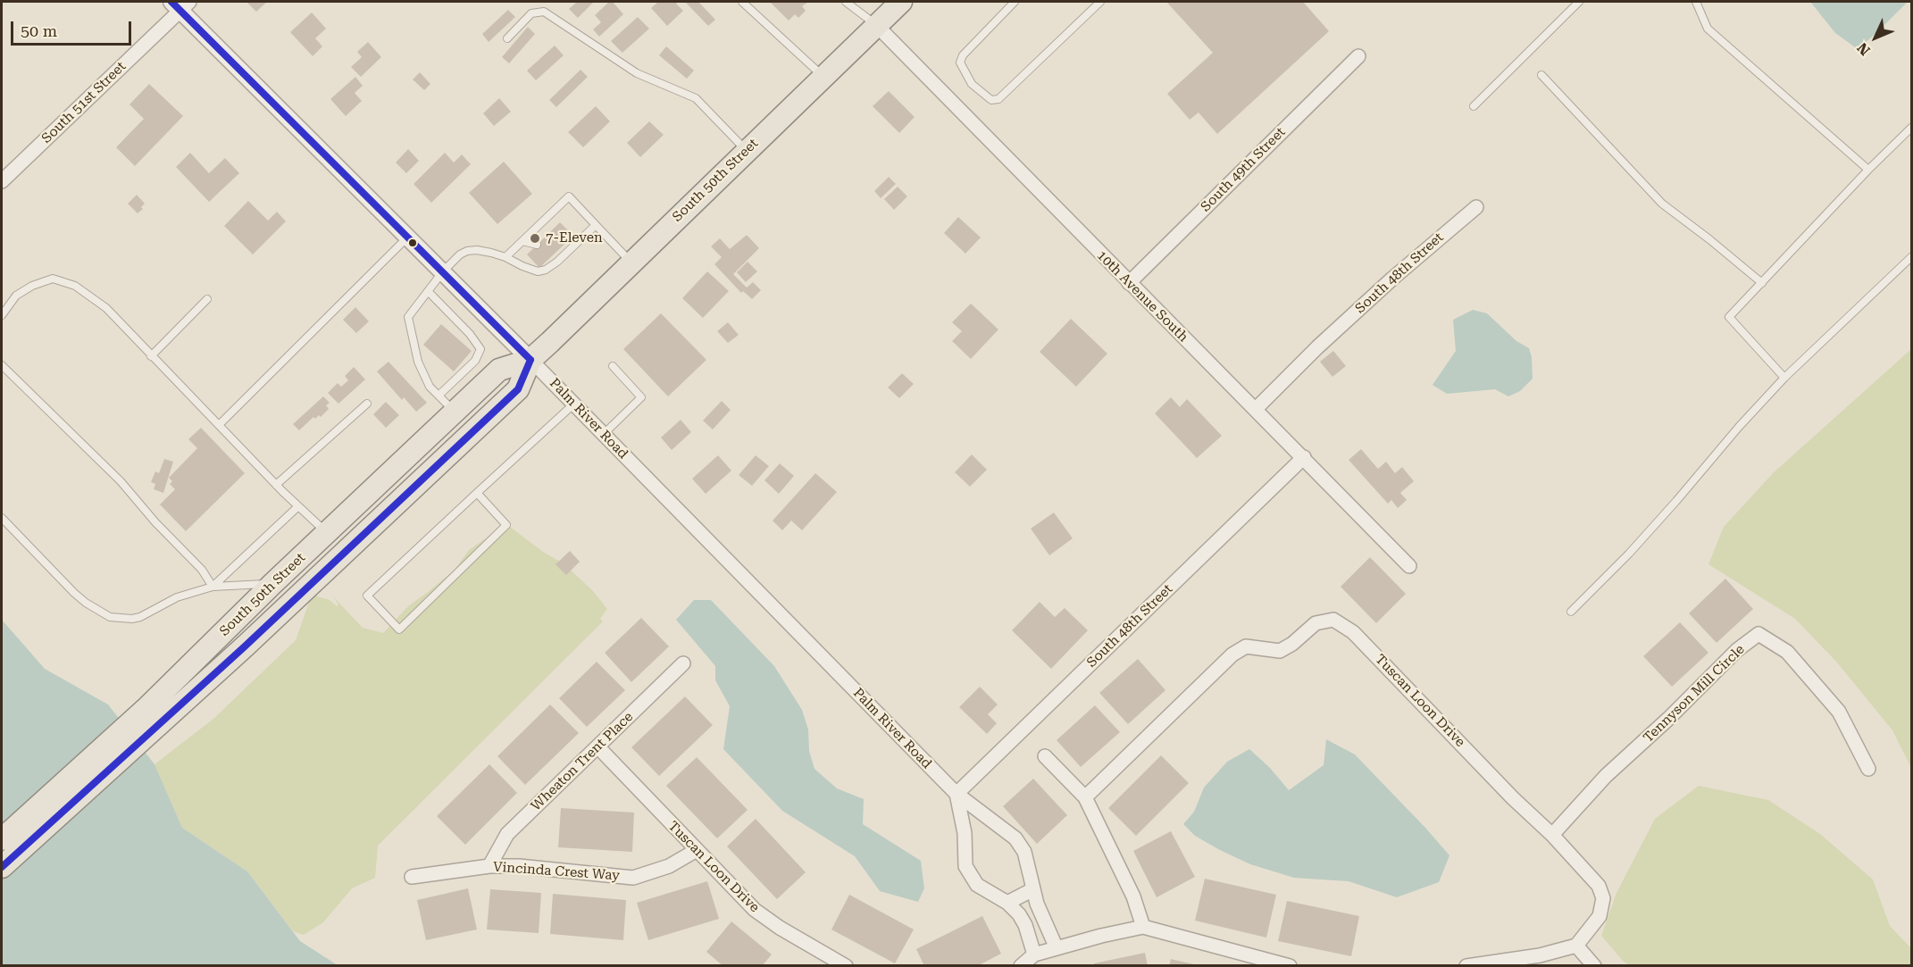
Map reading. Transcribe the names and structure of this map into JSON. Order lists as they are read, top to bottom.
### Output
{
  "streets": {
    "main road": ["South 50th Street"],
    "street": [
      "South 51st Street",
      "South 49th Street",
      "South 48th Street",
      "10th Avenue South",
      "Palm River Road",
      "Tennyson Mill Circle",
      "Tuscan Loon Drive",
      "Wheaton Trent Place",
      "Vincinda Crest Way"
    ]
  },
  "crossings": [
    ["South 51st Street", "Palm River Road"],
    ["South 49th Street", "10th Avenue South"],
    ["South 50th Street", "10th Avenue South"],
    ["South 50th Street", "Palm River Road"],
    ["South 48th Street", "10th Avenue South"],
    ["South 48th Street", "Palm River Road"],
    ["Tennyson Mill Circle", "Tuscan Loon Drive"],
    ["Tuscan Loon Drive", "Wheaton Trent Place"],
    ["Tuscan Loon Drive", "Vincinda Crest Way"],
    ["Wheaton Trent Place", "Vincinda Crest Way"]
  ],
  "places": ["7-Eleven"],
  "scale_bar": "50 m",
  "north": "bottom left"
}
